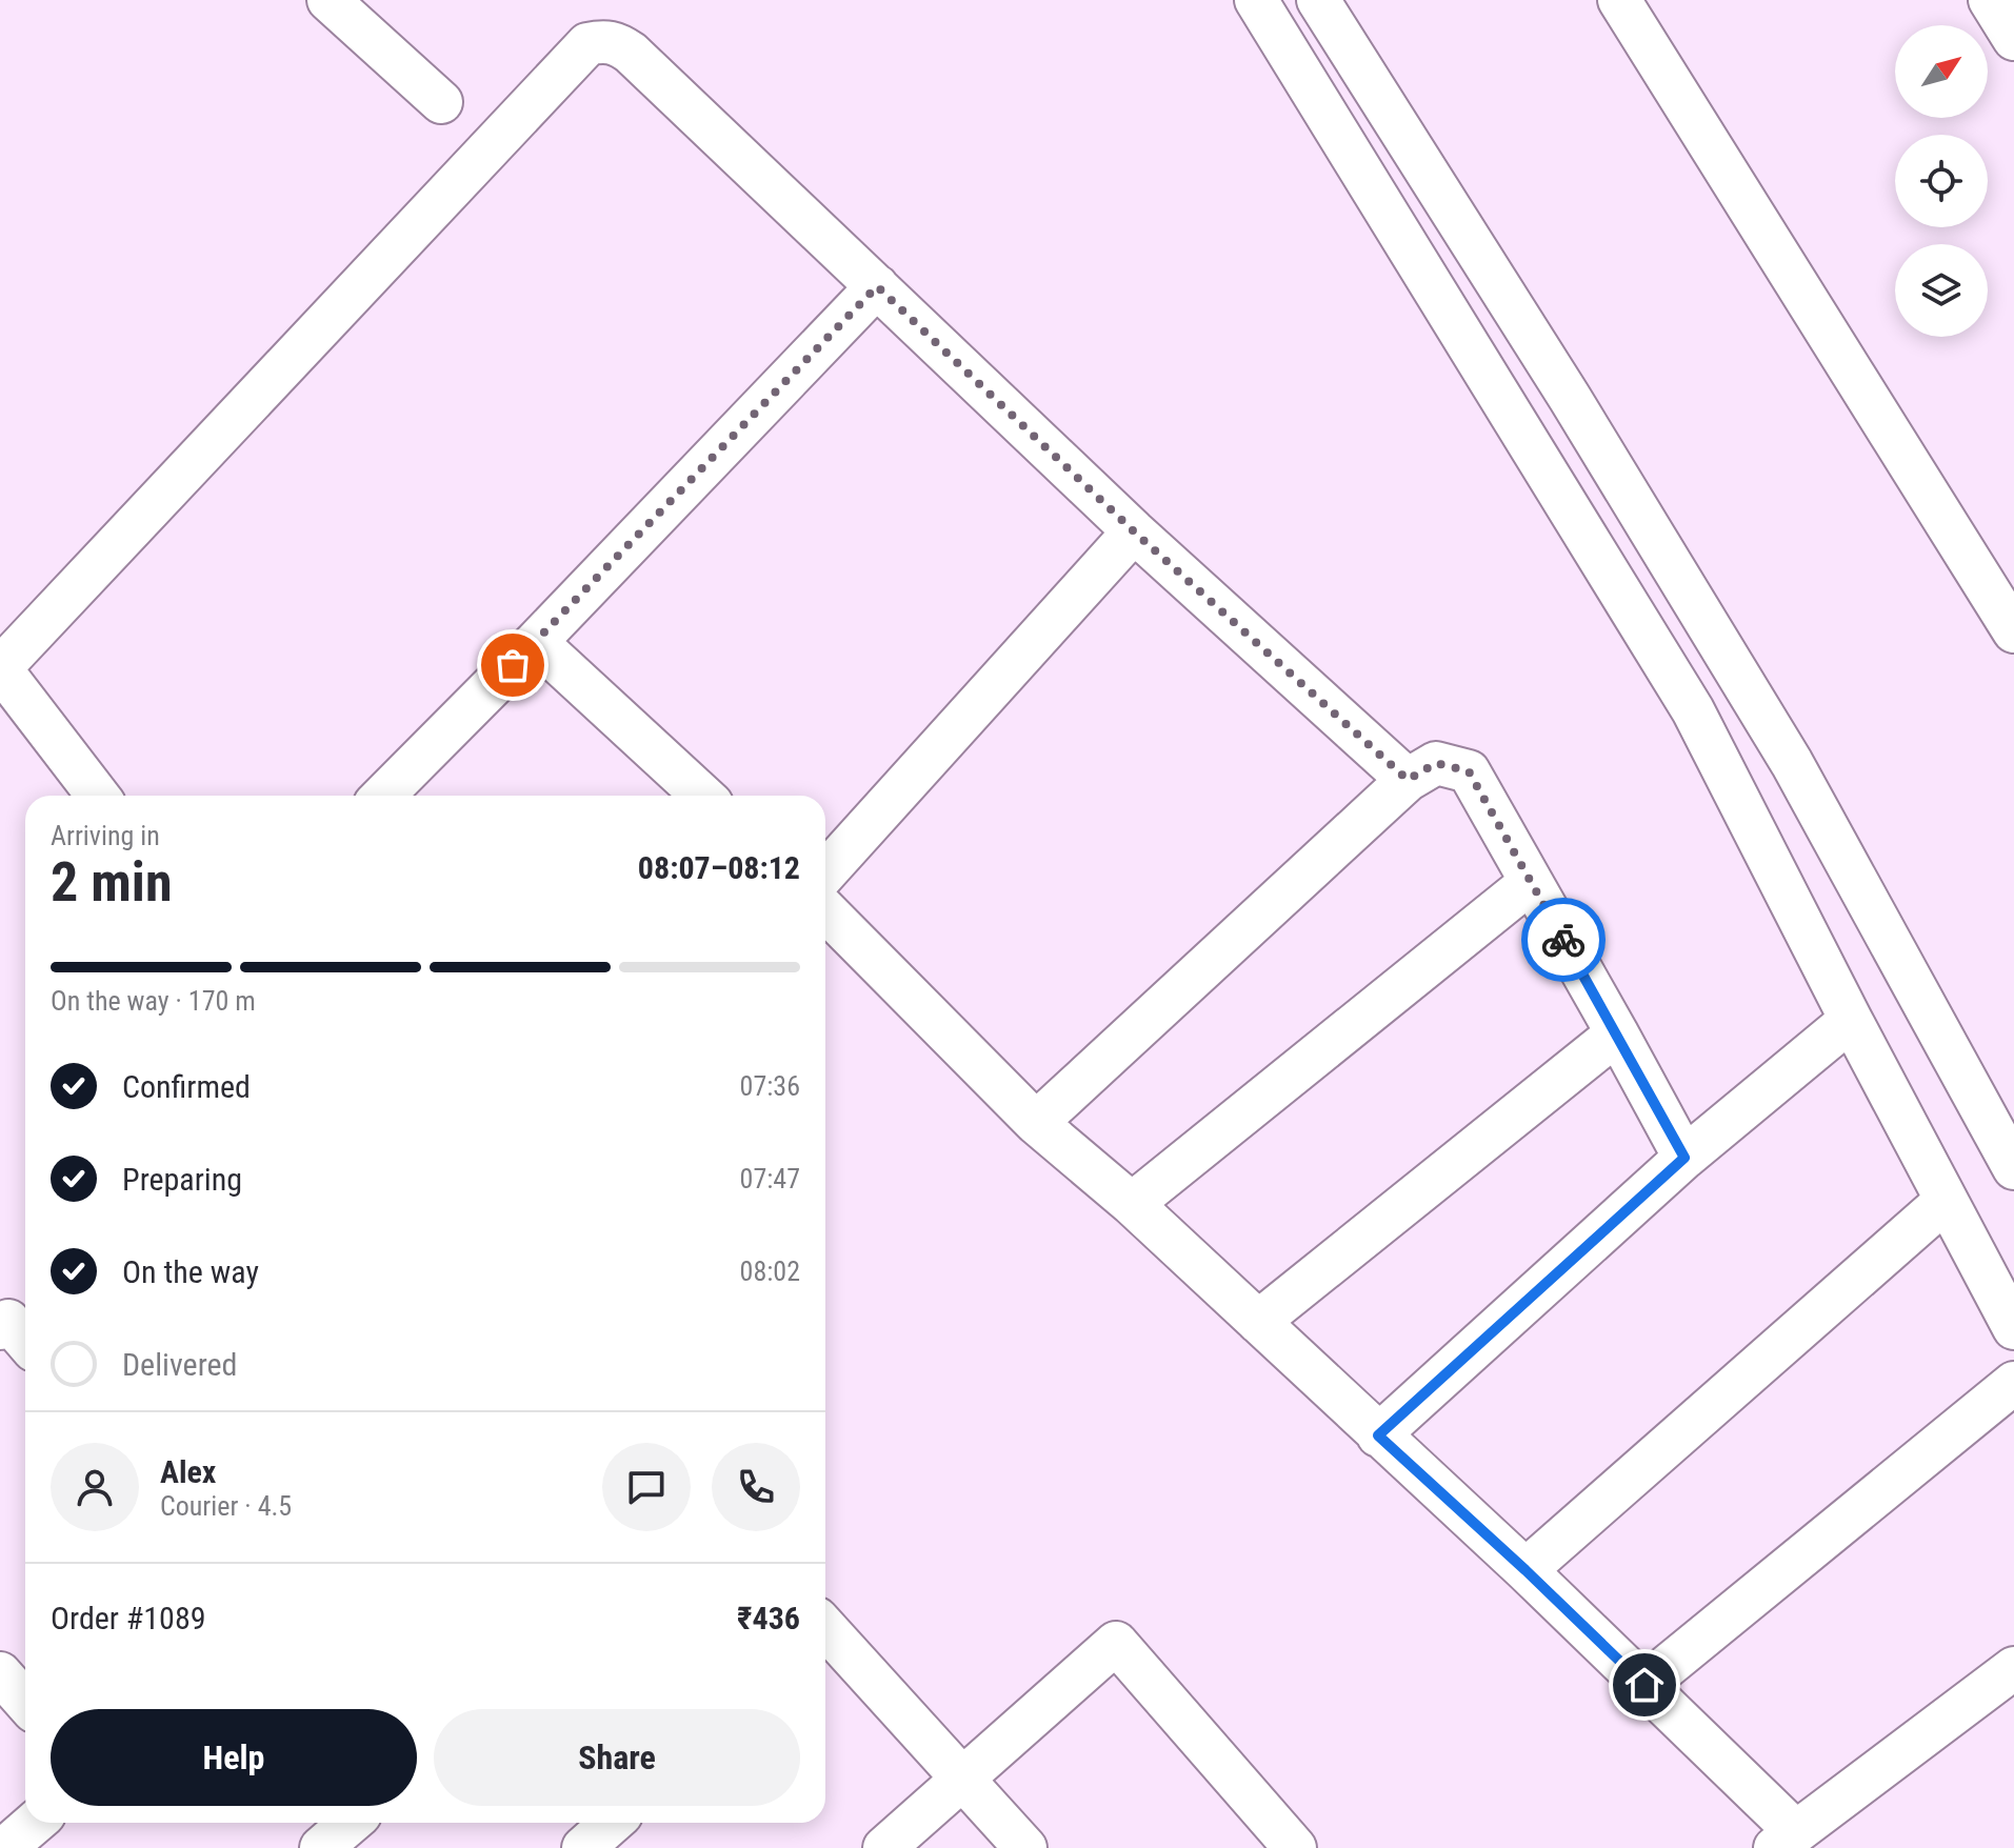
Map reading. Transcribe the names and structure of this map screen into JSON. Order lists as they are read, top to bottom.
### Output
{
  "north": "top right",
  "page": {
    "heading": ["2 min", "Arriving in", "08:07–08:12"],
    "panel": [
      "Alex",
      "Courier · 4.5",
      "Order #1089",
      "₹436"
    ],
    "bar": "On the way · 170 m",
    "list": [
      ["Confirmed", "07:36"],
      ["Preparing", "07:47"],
      ["On the way", "08:02"],
      "Delivered"
    ],
    "buttons": ["Help", "Share"]
  }
}
